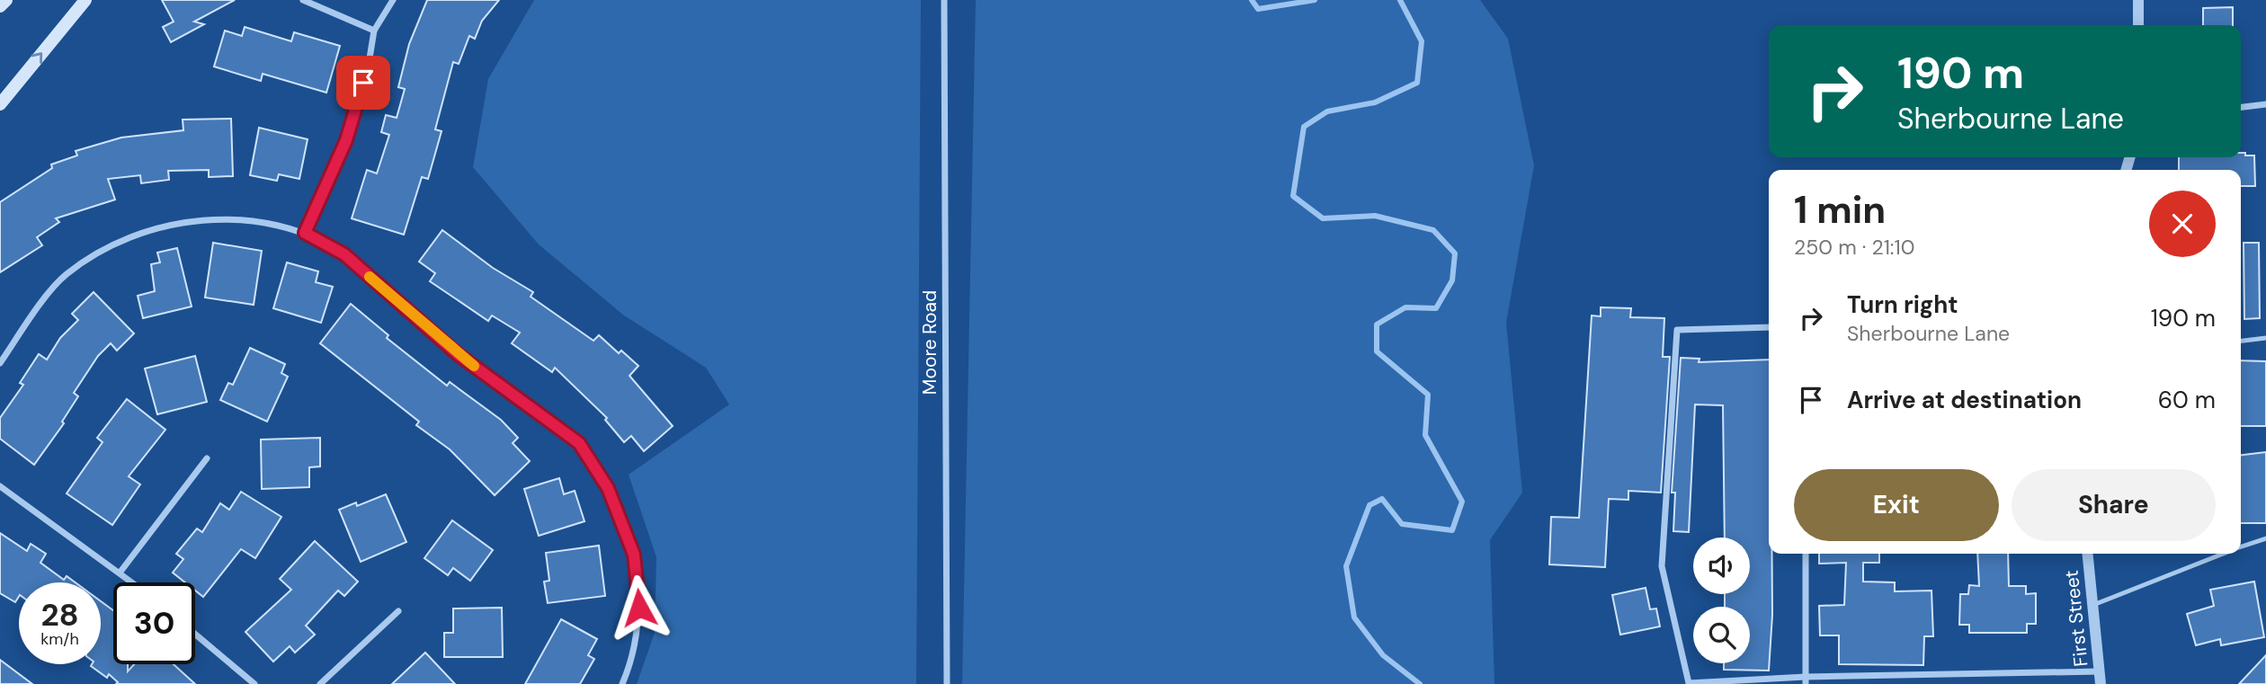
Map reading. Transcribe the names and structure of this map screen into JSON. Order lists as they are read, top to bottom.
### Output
{
  "streets": {
    "street": ["Moore Road", "First Street"]
  },
  "page": {
    "turn": ["190 m", "Sherbourne Lane"],
    "heading": ["1 min", "250 m · 21:10"],
    "list": [
      {
        "name": "Turn right",
        "note": "Sherbourne Lane",
        "value": "190 m"
      },
      {
        "name": "Arrive at destination",
        "value": "60 m"
      }
    ],
    "buttons": ["Exit", "Share"],
    "speed": "28 km/h",
    "limit": "30"
  }
}
